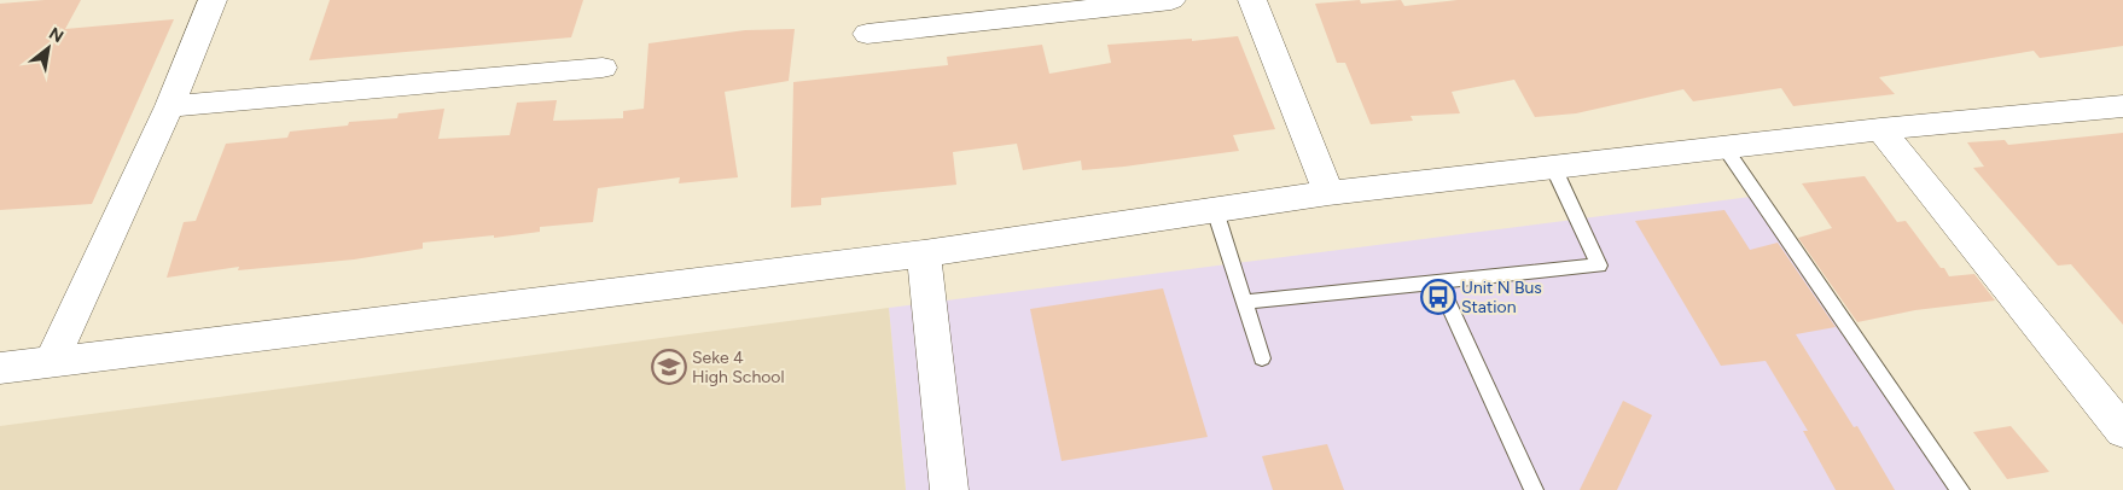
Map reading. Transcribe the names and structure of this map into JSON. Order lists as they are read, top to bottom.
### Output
{
  "places": {
    "bus stop": ["Unit N Bus Station"],
    "school or university": ["Seke 4 High School"]
  },
  "north": "top right"
}
